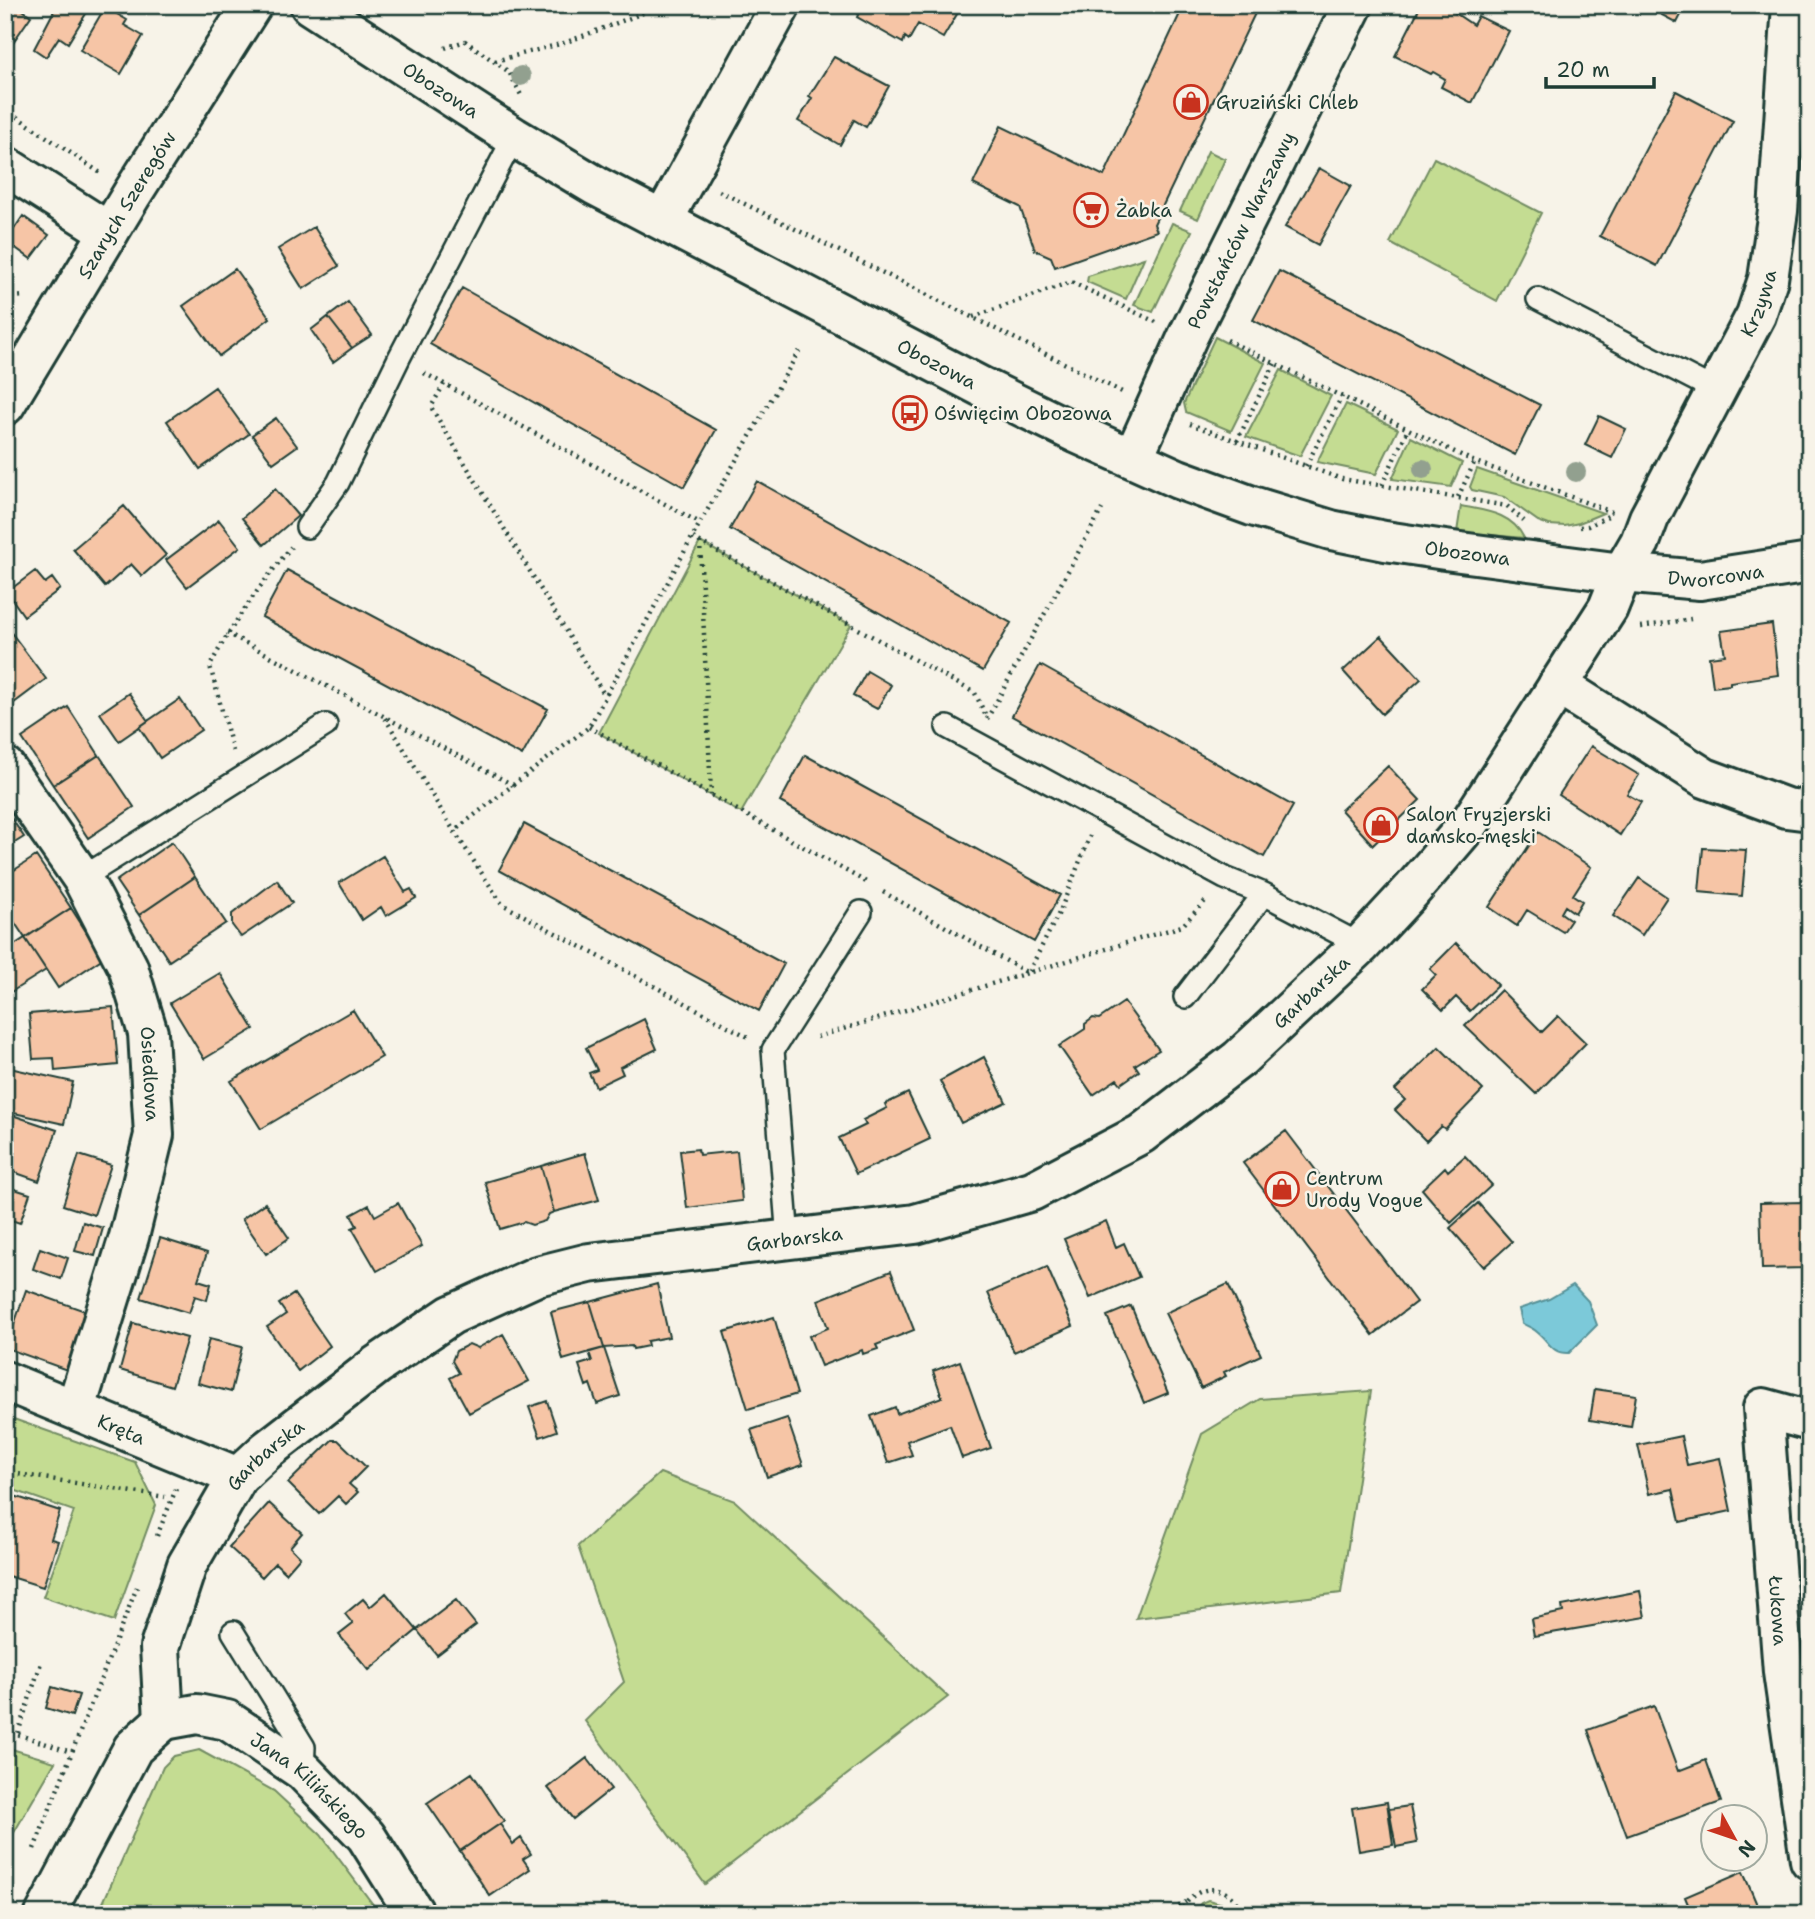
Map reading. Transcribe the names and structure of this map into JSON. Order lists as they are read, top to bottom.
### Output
{
  "streets": {
    "street": [
      "Obozowa",
      "Szarych Szeregów",
      "Powstańców Warszawy",
      "Krzywa",
      "Dworcowa",
      "Garbarska",
      "Osiedlowa",
      "Kręta",
      "Łukowa",
      "Jana Kilińskiego"
    ]
  },
  "crossings": [
    ["Obozowa", "Powstańców Warszawy"],
    ["Obozowa", "Krzywa"],
    ["Obozowa", "Dworcowa"],
    ["Obozowa", "Garbarska"],
    ["Krzywa", "Dworcowa"],
    ["Krzywa", "Garbarska"],
    ["Dworcowa", "Garbarska"],
    ["Garbarska", "Kręta"],
    ["Garbarska", "Jana Kilińskiego"],
    ["Osiedlowa", "Kręta"]
  ],
  "places": {
    "shop": ["Gruziński Chleb", "Salon Fryzjerski damsko-męski", "Centrum Urody Vogue"],
    "supermarket": ["Żabka"],
    "bus stop": ["Oświęcim Obozowa"]
  },
  "scale_bar": "20 m",
  "north": "bottom right"
}
